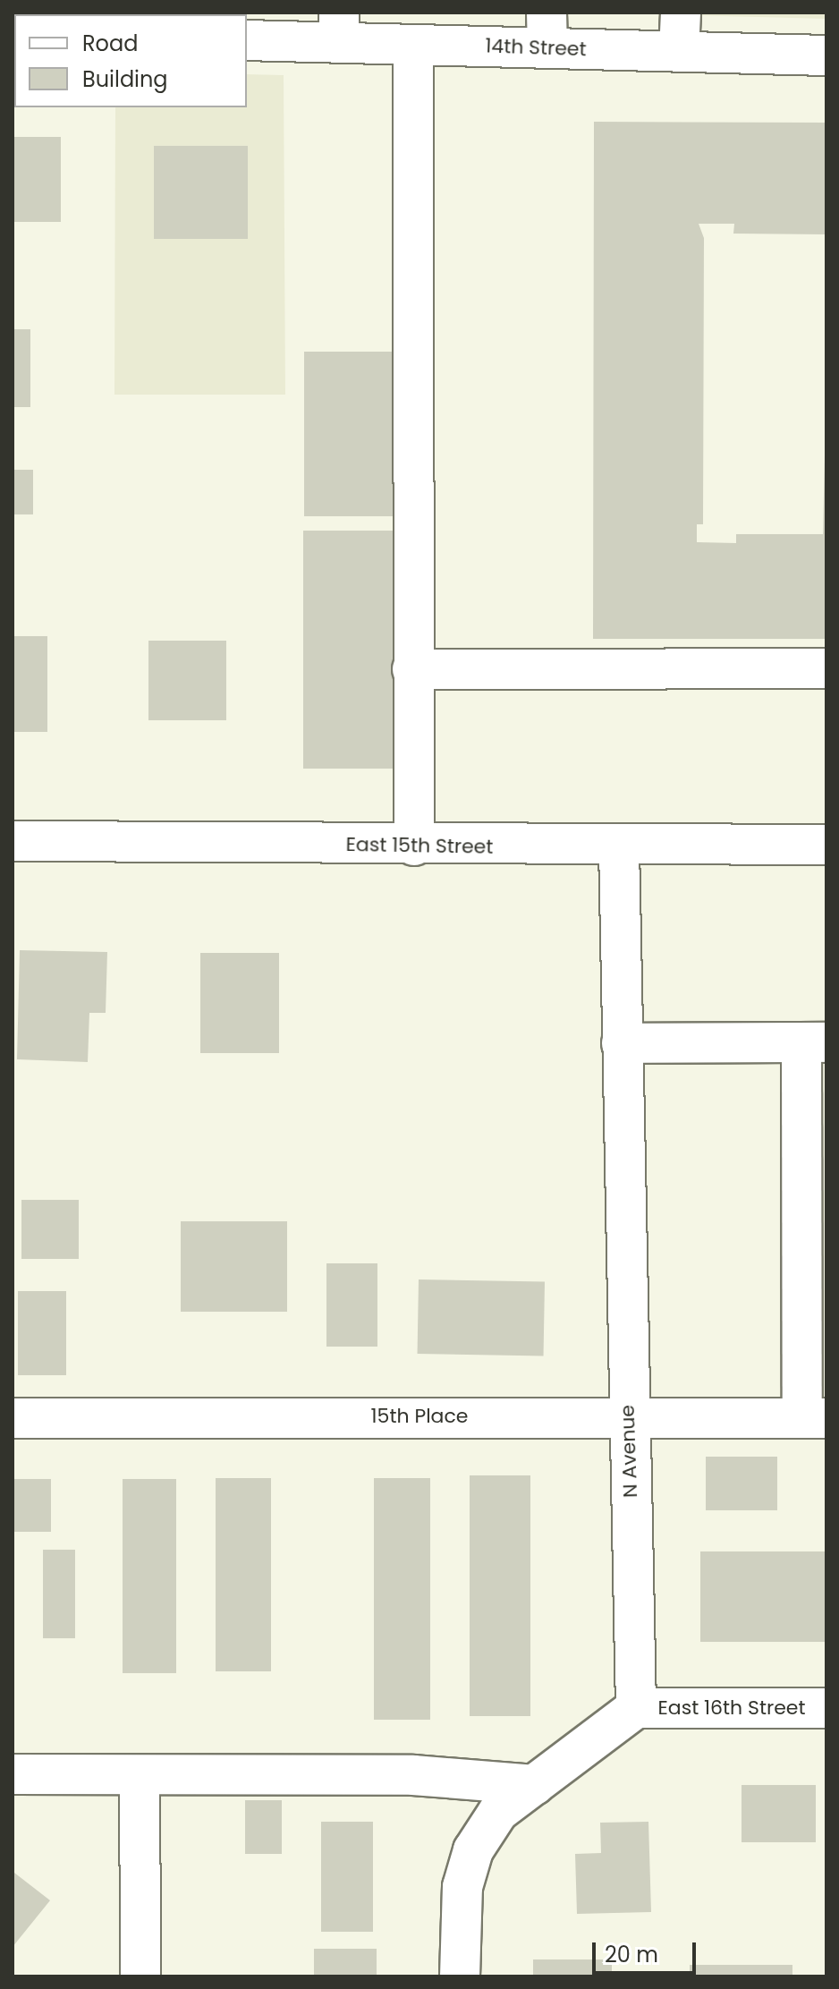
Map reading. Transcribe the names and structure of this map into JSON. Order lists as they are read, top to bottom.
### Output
{
  "streets": {
    "street": [
      "14th Street",
      "East 15th Street",
      "15th Place",
      "N Avenue",
      "East 16th Street"
    ]
  },
  "crossings": [
    ["East 15th Street", "N Avenue"],
    ["15th Place", "N Avenue"],
    ["N Avenue", "East 16th Street"]
  ],
  "legend": ["Road", "Building"],
  "scale_bar": "20 m"
}
